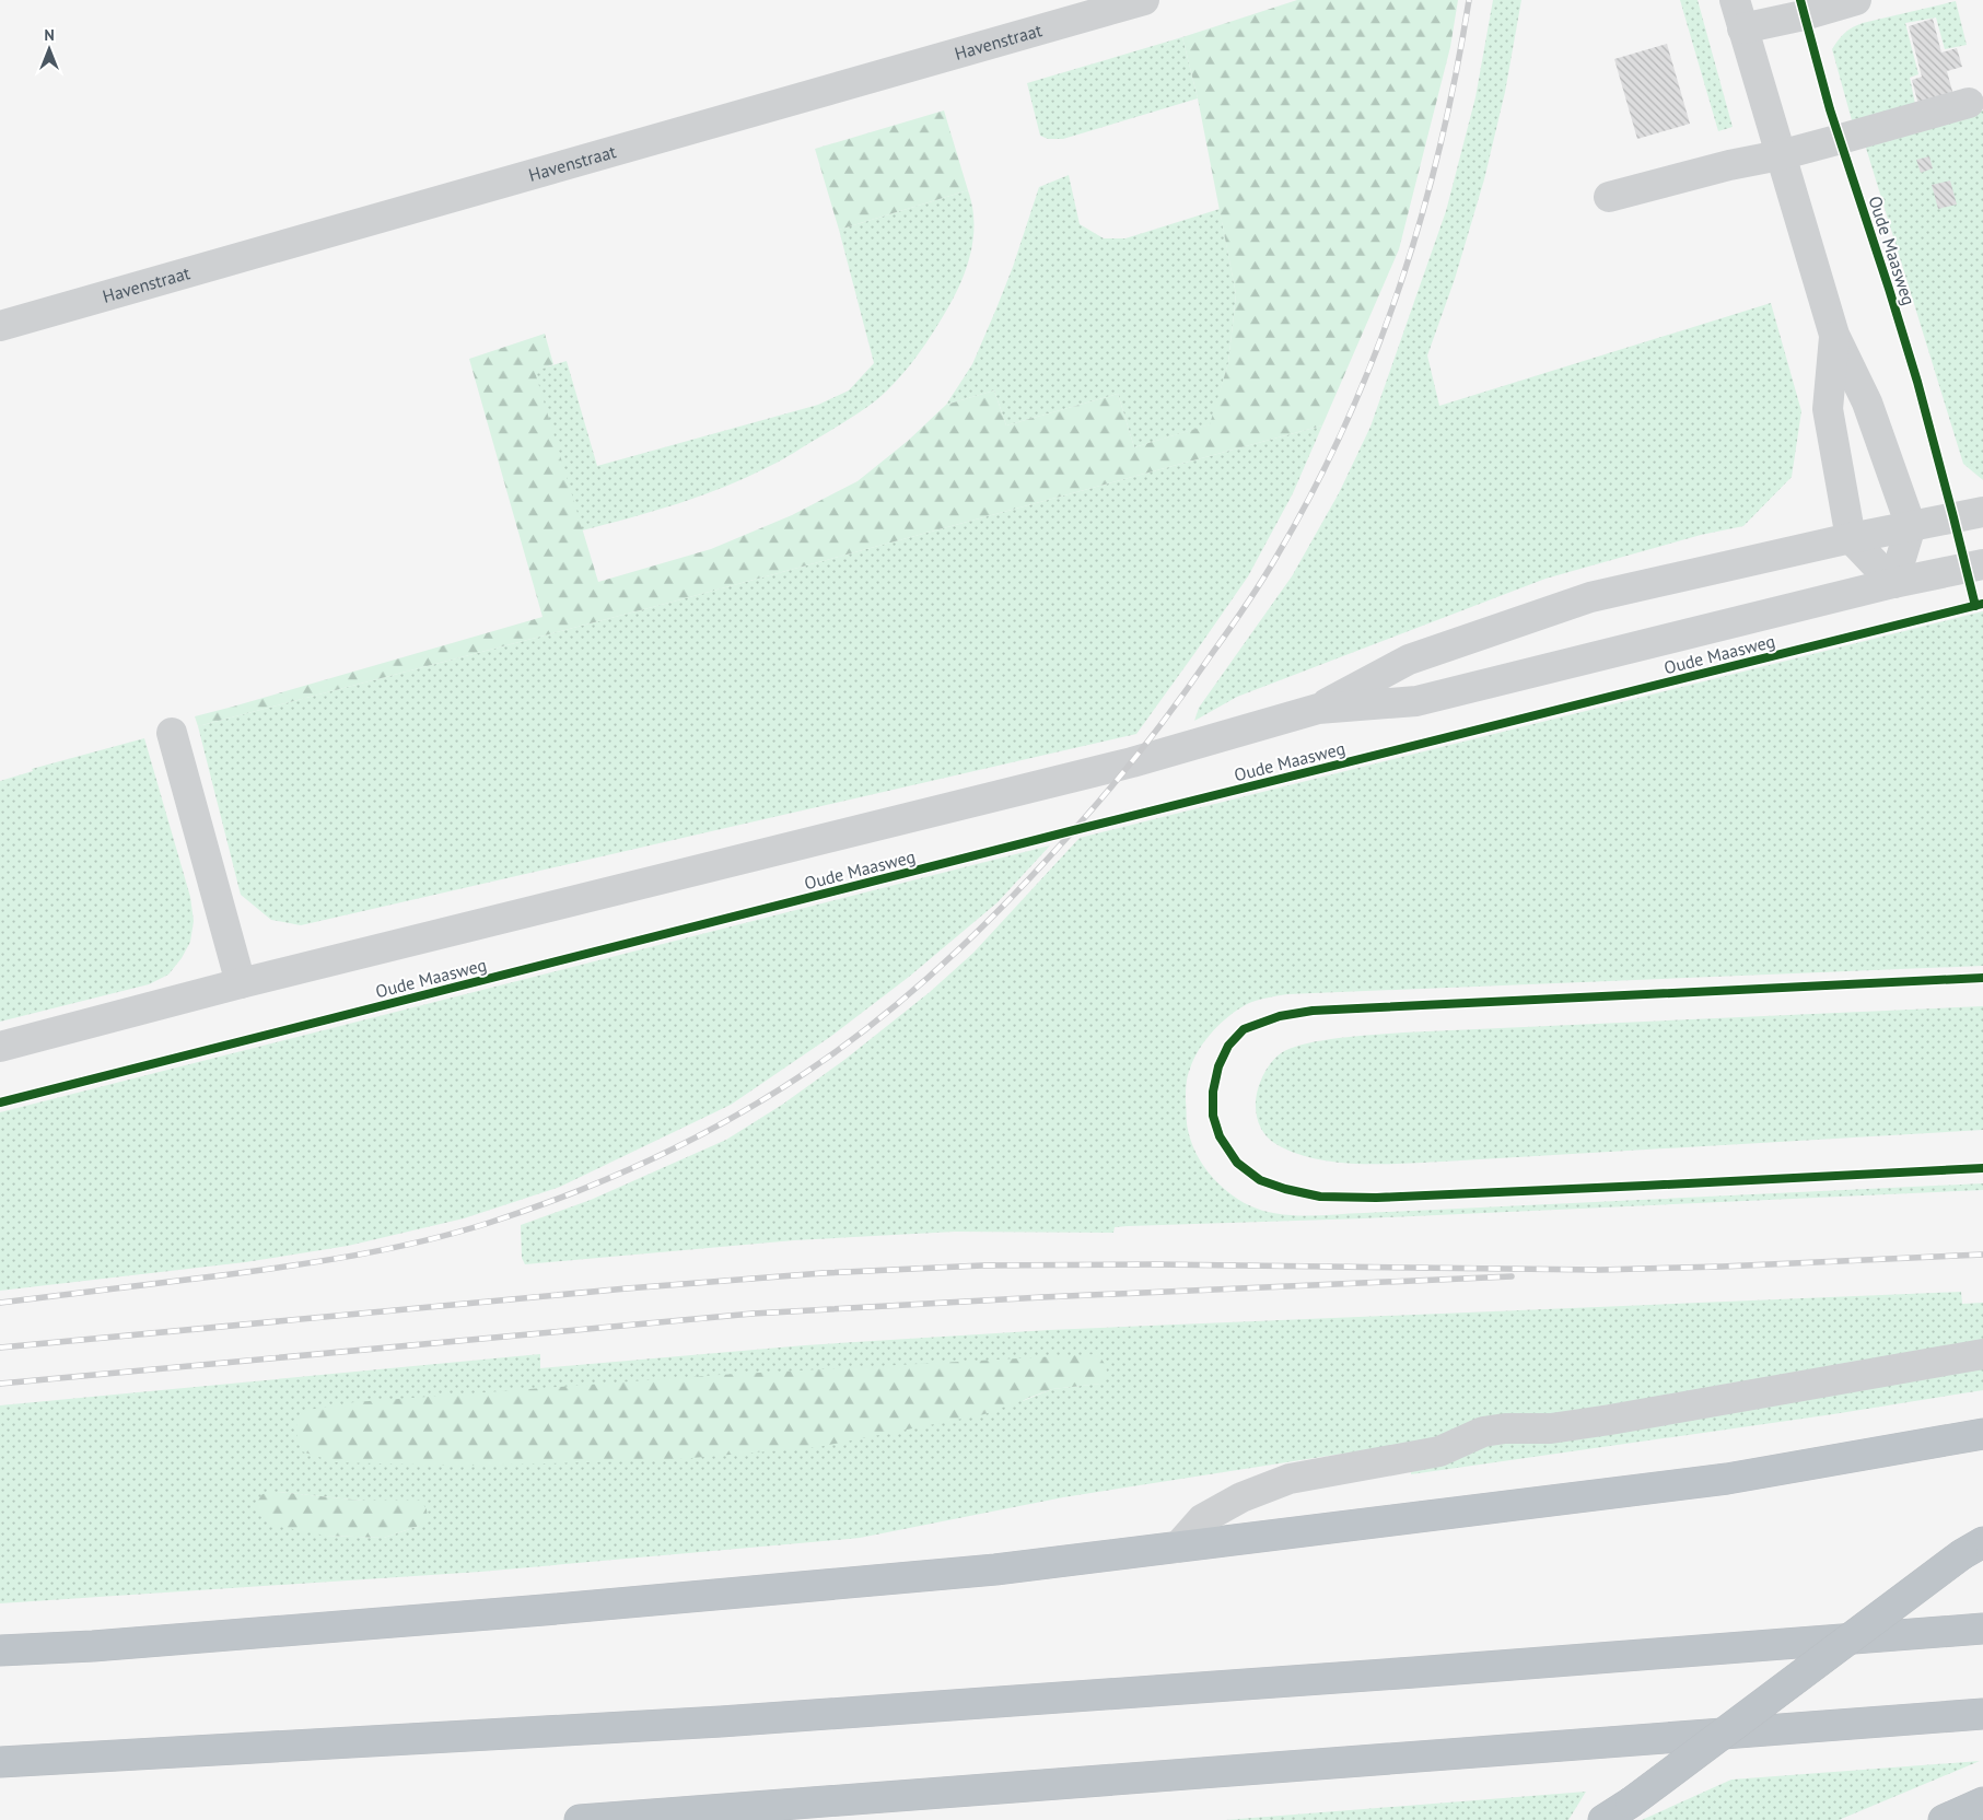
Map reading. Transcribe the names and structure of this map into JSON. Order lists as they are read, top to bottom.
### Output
{
  "streets": {
    "street": ["Havenstraat", "Oude Maasweg"]
  },
  "north": "top"
}
